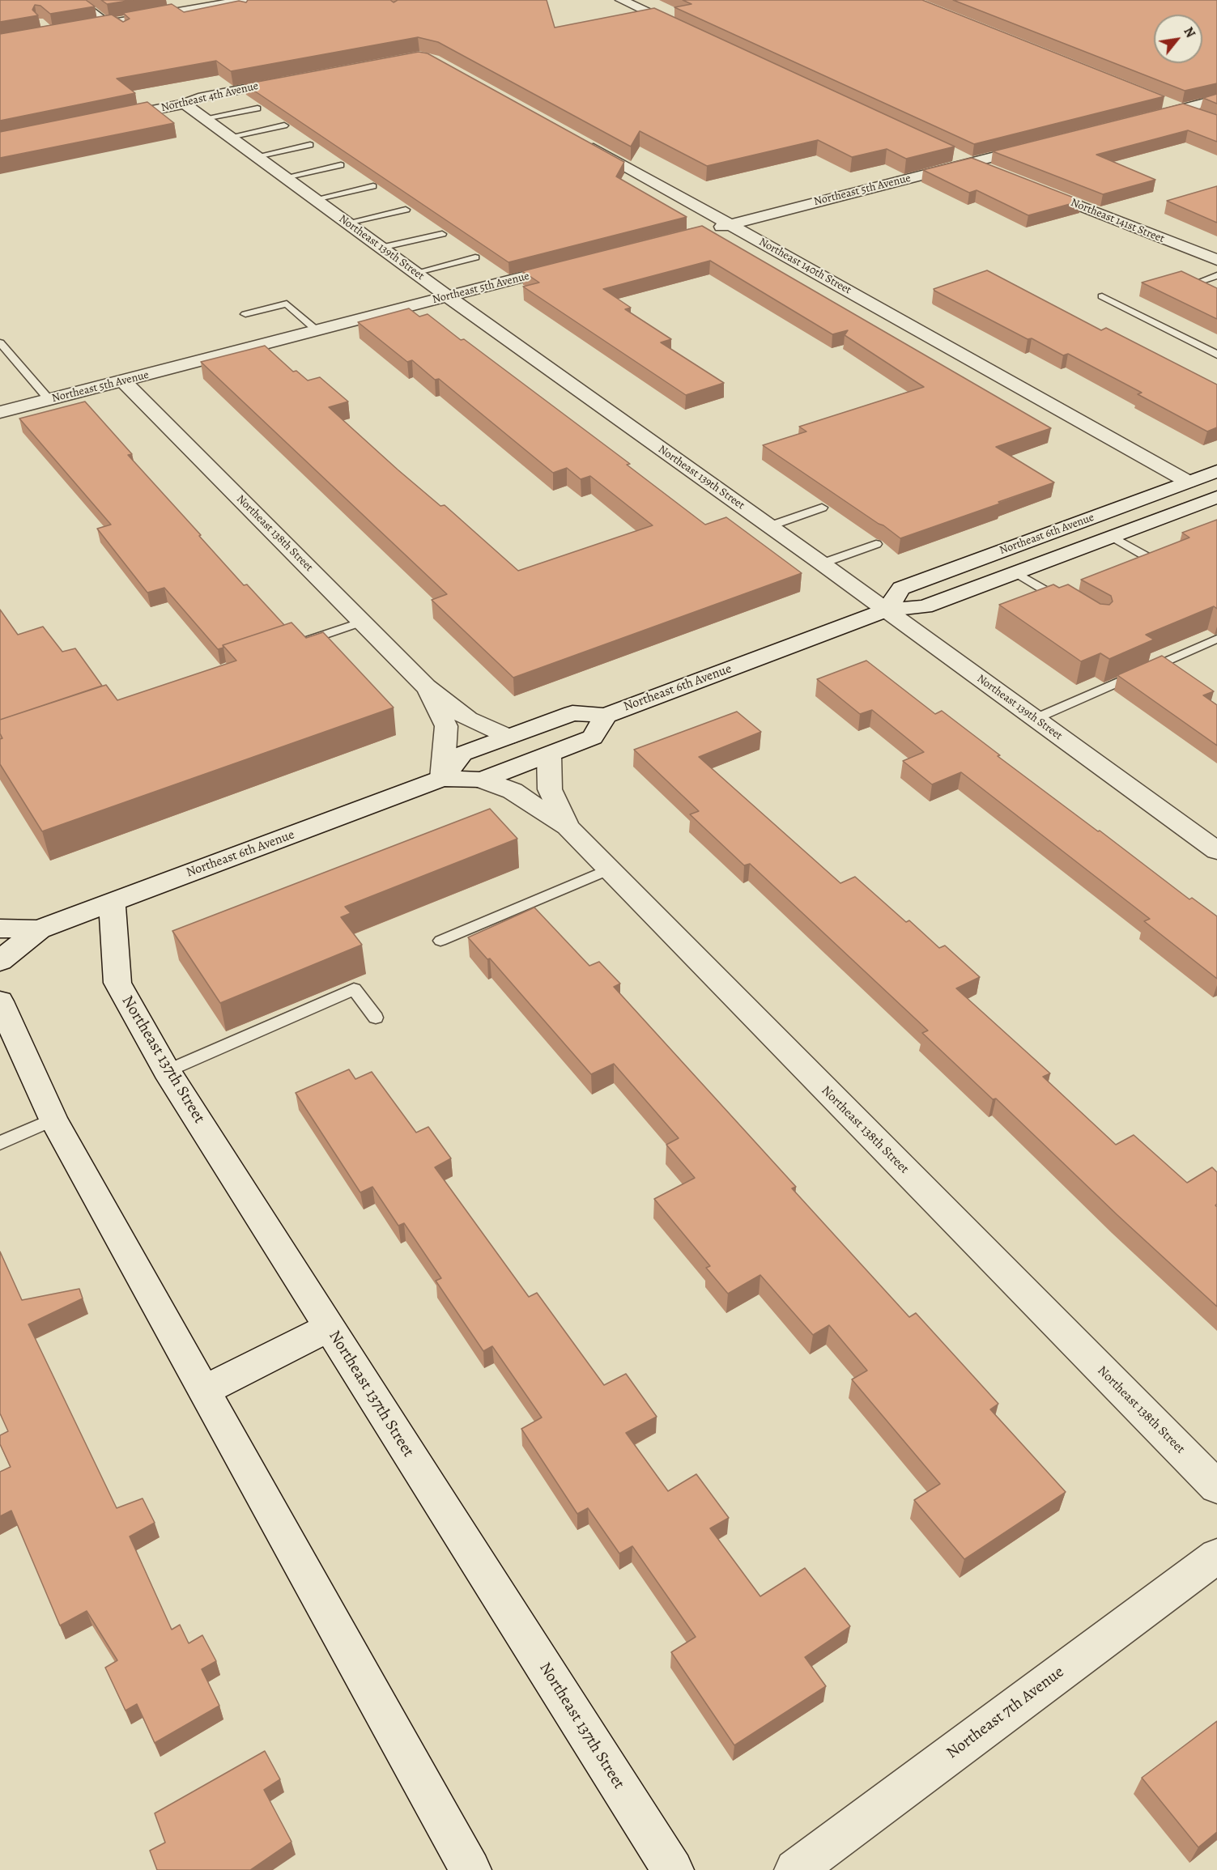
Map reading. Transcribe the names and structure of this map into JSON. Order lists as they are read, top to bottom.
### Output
{
  "streets": {
    "street": [
      "Northeast 4th Avenue",
      "Northeast 5th Avenue",
      "Northeast 141st Street",
      "Northeast 139th Street",
      "Northeast 140th Street",
      "Northeast 138th Street",
      "Northeast 6th Avenue",
      "Northeast 137th Street",
      "Northeast 7th Avenue"
    ]
  },
  "crossings": [
    ["Northeast 4th Avenue", "Northeast 139th Street"],
    ["Northeast 5th Avenue", "Northeast 139th Street"],
    ["Northeast 5th Avenue", "Northeast 140th Street"],
    ["Northeast 5th Avenue", "Northeast 138th Street"],
    ["Northeast 139th Street", "Northeast 6th Avenue"],
    ["Northeast 140th Street", "Northeast 6th Avenue"],
    ["Northeast 138th Street", "Northeast 6th Avenue"],
    ["Northeast 6th Avenue", "Northeast 137th Street"]
  ],
  "north": "top right"
}
